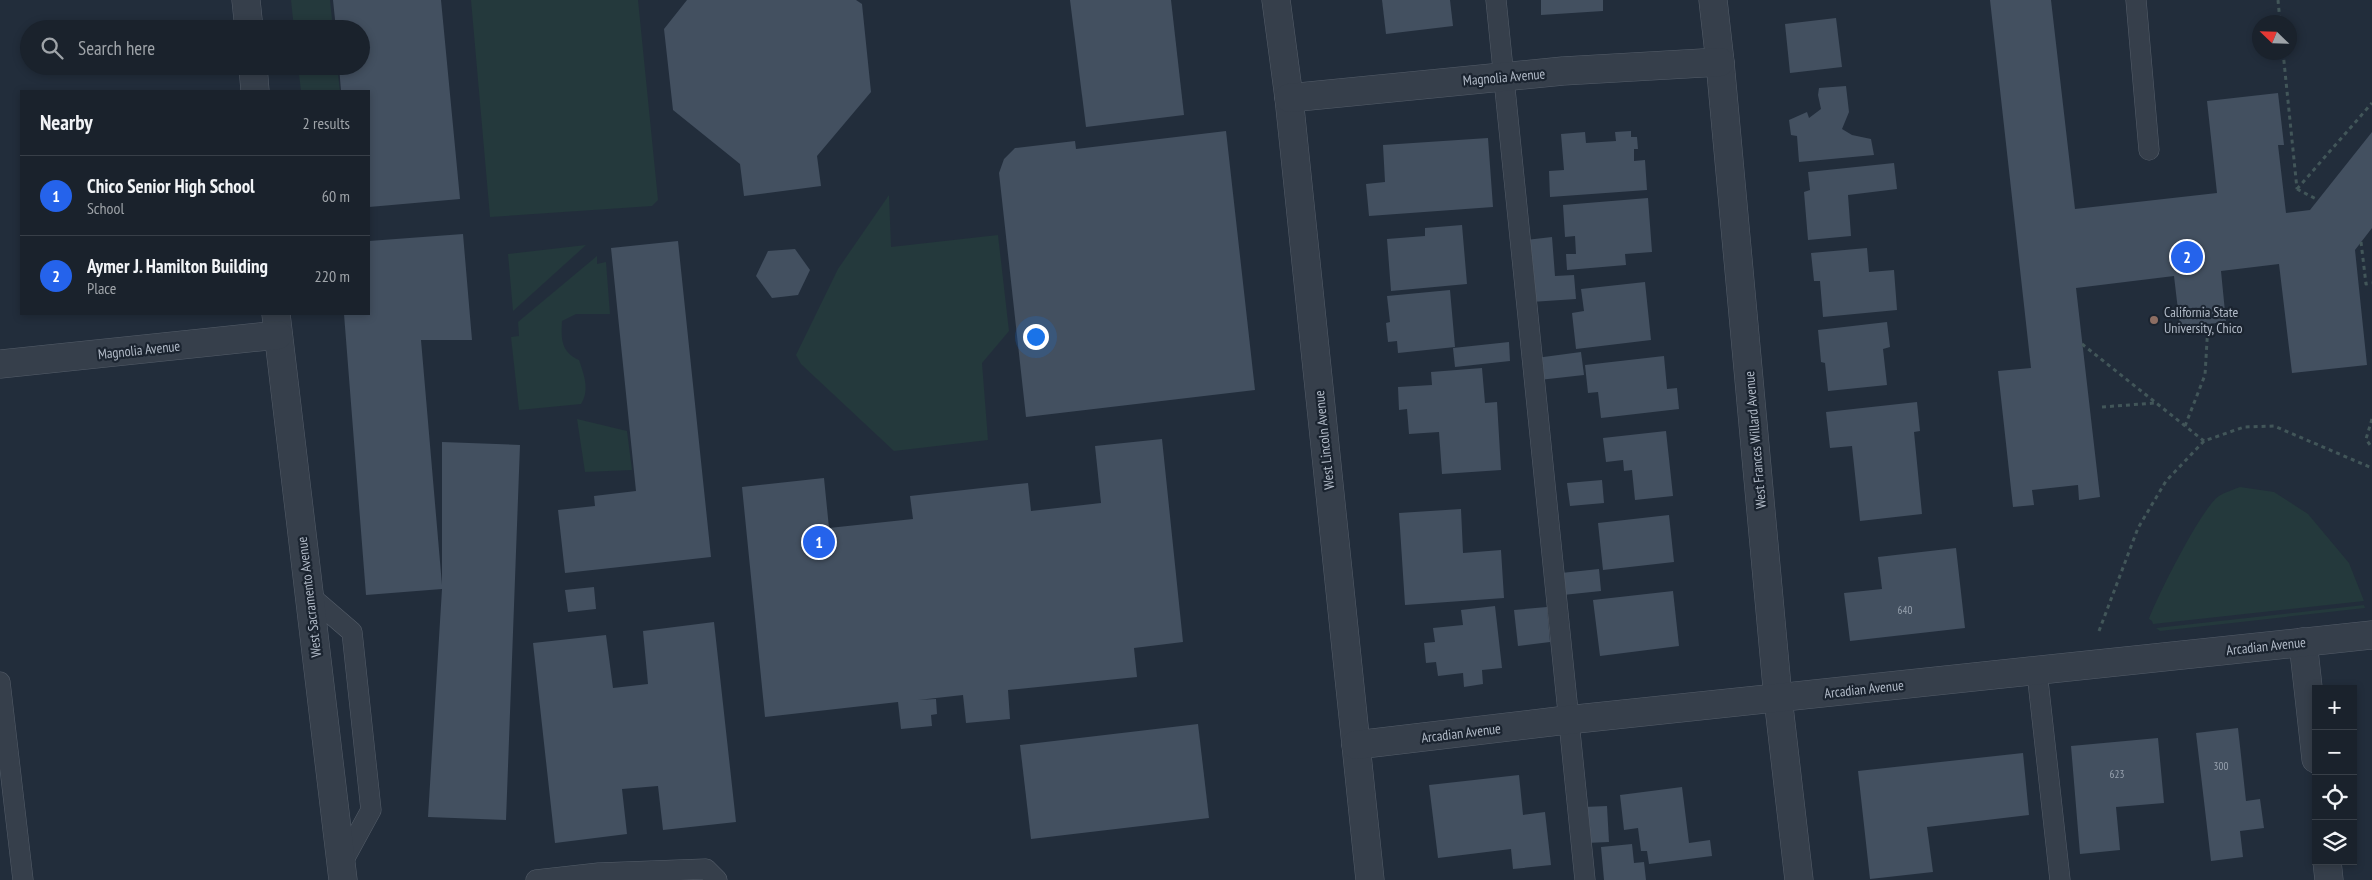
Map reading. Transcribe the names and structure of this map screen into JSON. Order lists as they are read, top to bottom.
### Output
{
  "streets": {
    "street": [
      "Magnolia Avenue",
      "West Lincoln Avenue",
      "West Frances Willard Avenue",
      "West Sacramento Avenue",
      "Arcadian Avenue"
    ]
  },
  "crossings": [
    ["Magnolia Avenue", "West Lincoln Avenue"],
    ["Magnolia Avenue", "West Frances Willard Avenue"],
    ["Magnolia Avenue", "West Sacramento Avenue"],
    ["West Lincoln Avenue", "Arcadian Avenue"],
    ["West Frances Willard Avenue", "Arcadian Avenue"]
  ],
  "places": ["California State University, Chico"],
  "house_numbers": ["640", "300", "623"],
  "north": "top left",
  "page": {
    "search": "Search here",
    "heading": ["Nearby", "2 results"],
    "list": [
      {
        "mark": "1",
        "name": "Chico Senior High School",
        "note": "School",
        "value": "60 m"
      },
      {
        "mark": "2",
        "name": "Aymer J. Hamilton Building",
        "note": "Place",
        "value": "220 m"
      }
    ],
    "pins": ["2", "1"],
    "map_buttons": ["+", "−"]
  }
}
